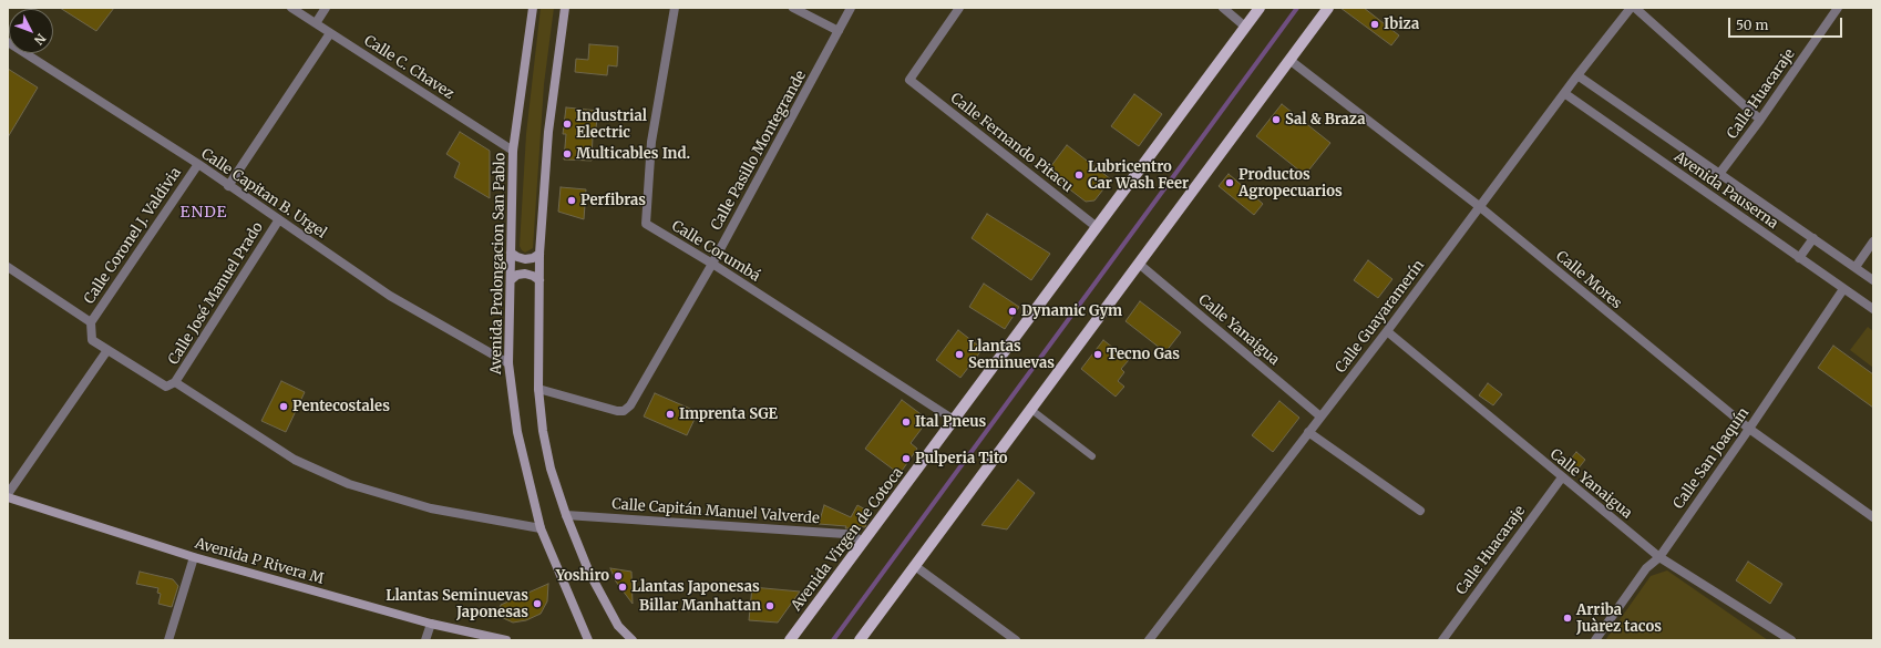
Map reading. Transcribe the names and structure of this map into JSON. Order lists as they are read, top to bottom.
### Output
{
  "streets": {
    "main road": ["Avenida Prolongacion San Pablo", "Avenida Virgen de Cotoca", "Avenida P Rivera M"],
    "street": [
      "Calle C. Chavez",
      "Calle Huacaraje",
      "Calle Fernando Pitacu",
      "Calle Pasillo Montegrande",
      "Avenida Pauserna",
      "Calle Capitan B. Urgel",
      "Calle Coronel J. Valdivia",
      "Calle Corumbá",
      "Calle Mores",
      "Calle José Manuel Prado",
      "Calle Guayaramerín",
      "Calle Yanaigua",
      "Calle San Joaquín",
      "Calle Capitán Manuel Valverde"
    ]
  },
  "crossings": [
    ["Calle C. Chavez", "Avenida Prolongacion San Pablo"],
    ["Calle Huacaraje", "Avenida Pauserna"],
    ["Calle Huacaraje", "Calle Yanaigua"],
    ["Calle Fernando Pitacu", "Avenida Virgen de Cotoca"],
    ["Calle Pasillo Montegrande", "Calle Corumbá"],
    ["Avenida Pauserna", "Calle Guayaramerín"],
    ["Avenida Pauserna", "Calle San Joaquín"],
    ["Calle Capitan B. Urgel", "Calle Coronel J. Valdivia"],
    ["Calle Capitan B. Urgel", "Avenida Prolongacion San Pablo"],
    ["Calle Capitan B. Urgel", "Calle José Manuel Prado"],
    ["Calle Corumbá", "Avenida Virgen de Cotoca"],
    ["Calle Mores", "Calle Guayaramerín"],
    ["Calle Mores", "Calle San Joaquín"],
    ["Calle Guayaramerín", "Calle Yanaigua"],
    ["Calle Yanaigua", "Calle San Joaquín"],
    ["Calle Capitán Manuel Valverde", "Avenida Virgen de Cotoca"]
  ],
  "districts": ["ENDE"],
  "places": [
    "Ibiza",
    "Sal & Braza",
    "Industrial Electric",
    "Multicables Ind.",
    "Lubricentro Car Wash Feer",
    "Productos Agropecuarios",
    "Perfibras",
    "Dynamic Gym",
    "Llantas Seminuevas",
    "Tecno Gas",
    "Pentecostales",
    "Imprenta SGE",
    "Ital Pneus",
    "Pulperia Tito",
    "Yoshiro",
    "Llantas Japonesas",
    "Llantas Seminuevas Japonesas",
    "Billar Manhattan",
    "Arriba Juàrez tacos"
  ],
  "scale_bar": "50 m",
  "north": "bottom right"
}
